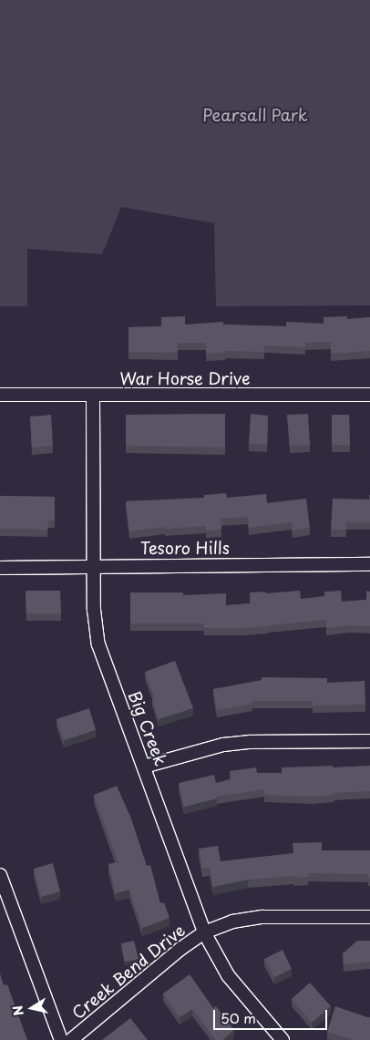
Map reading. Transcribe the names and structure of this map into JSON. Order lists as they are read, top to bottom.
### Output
{
  "streets": {
    "street": [
      "War Horse Drive",
      "Tesoro Hills",
      "Big Creek",
      "Creek Bend Drive"
    ]
  },
  "crossings": [
    ["War Horse Drive", "Big Creek"],
    ["Tesoro Hills", "Big Creek"],
    ["Big Creek", "Creek Bend Drive"]
  ],
  "parks": ["Pearsall Park"],
  "scale_bar": "50 m",
  "north": "left"
}
